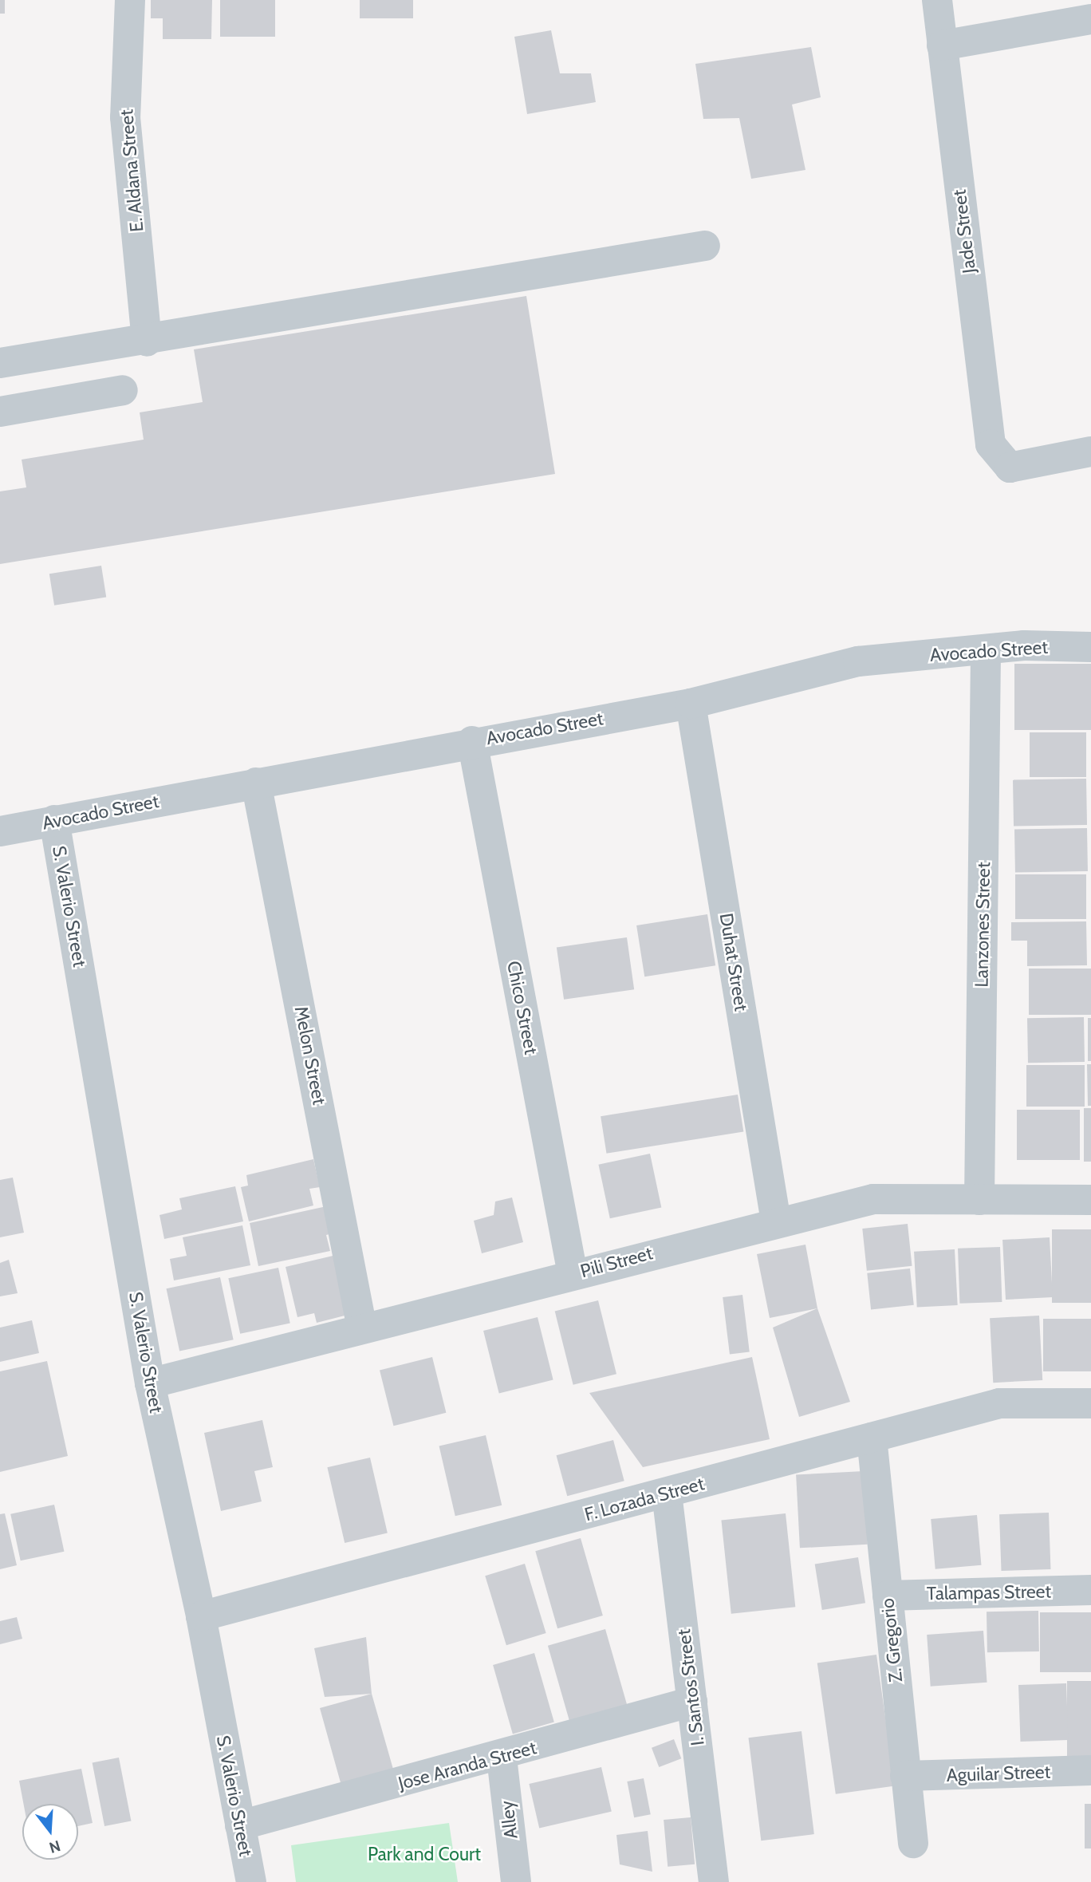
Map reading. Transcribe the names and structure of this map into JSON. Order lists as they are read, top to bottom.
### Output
{
  "streets": {
    "street": [
      "E. Aldana Street",
      "Jade Street",
      "Avocado Street",
      "S. Valerio Street",
      "Lanzones Street",
      "Duhat Street",
      "Chico Street",
      "Melon Street",
      "Pili Street",
      "F. Lozada Street",
      "Talampas Street",
      "Z. Gregorio",
      "I. Santos Street",
      "Jose Aranda Street",
      "Aguilar Street",
      "Alley"
    ]
  },
  "crossings": [
    ["Avocado Street", "S. Valerio Street"],
    ["Avocado Street", "Lanzones Street"],
    ["Avocado Street", "Duhat Street"],
    ["Avocado Street", "Chico Street"],
    ["Avocado Street", "Melon Street"],
    ["S. Valerio Street", "Pili Street"],
    ["S. Valerio Street", "F. Lozada Street"],
    ["S. Valerio Street", "Jose Aranda Street"],
    ["Lanzones Street", "Pili Street"],
    ["Duhat Street", "Pili Street"],
    ["Chico Street", "Pili Street"],
    ["Melon Street", "Pili Street"],
    ["F. Lozada Street", "Z. Gregorio"],
    ["F. Lozada Street", "I. Santos Street"],
    ["Talampas Street", "Z. Gregorio"],
    ["Z. Gregorio", "Aguilar Street"],
    ["I. Santos Street", "Jose Aranda Street"],
    ["Jose Aranda Street", "Alley"]
  ],
  "parks": ["Park and Court"],
  "north": "bottom"
}
